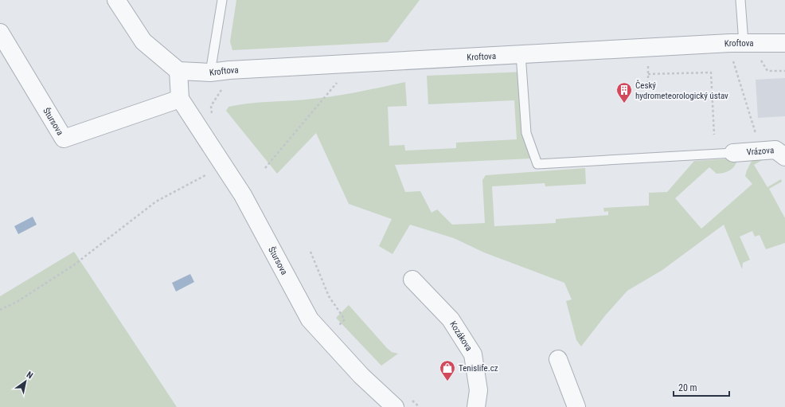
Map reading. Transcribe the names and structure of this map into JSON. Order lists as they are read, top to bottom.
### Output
{
  "streets": {
    "street": [
      "Kroftova",
      "Štursova",
      "Vrázova",
      "Kozákova"
    ]
  },
  "crossings": [
    ["Kroftova", "Štursova"]
  ],
  "places": {
    "building": ["Český hydrometeorologický ústav"],
    "shop": ["Tenislife.cz"]
  },
  "scale_bar": "20 m",
  "north": "top right"
}
